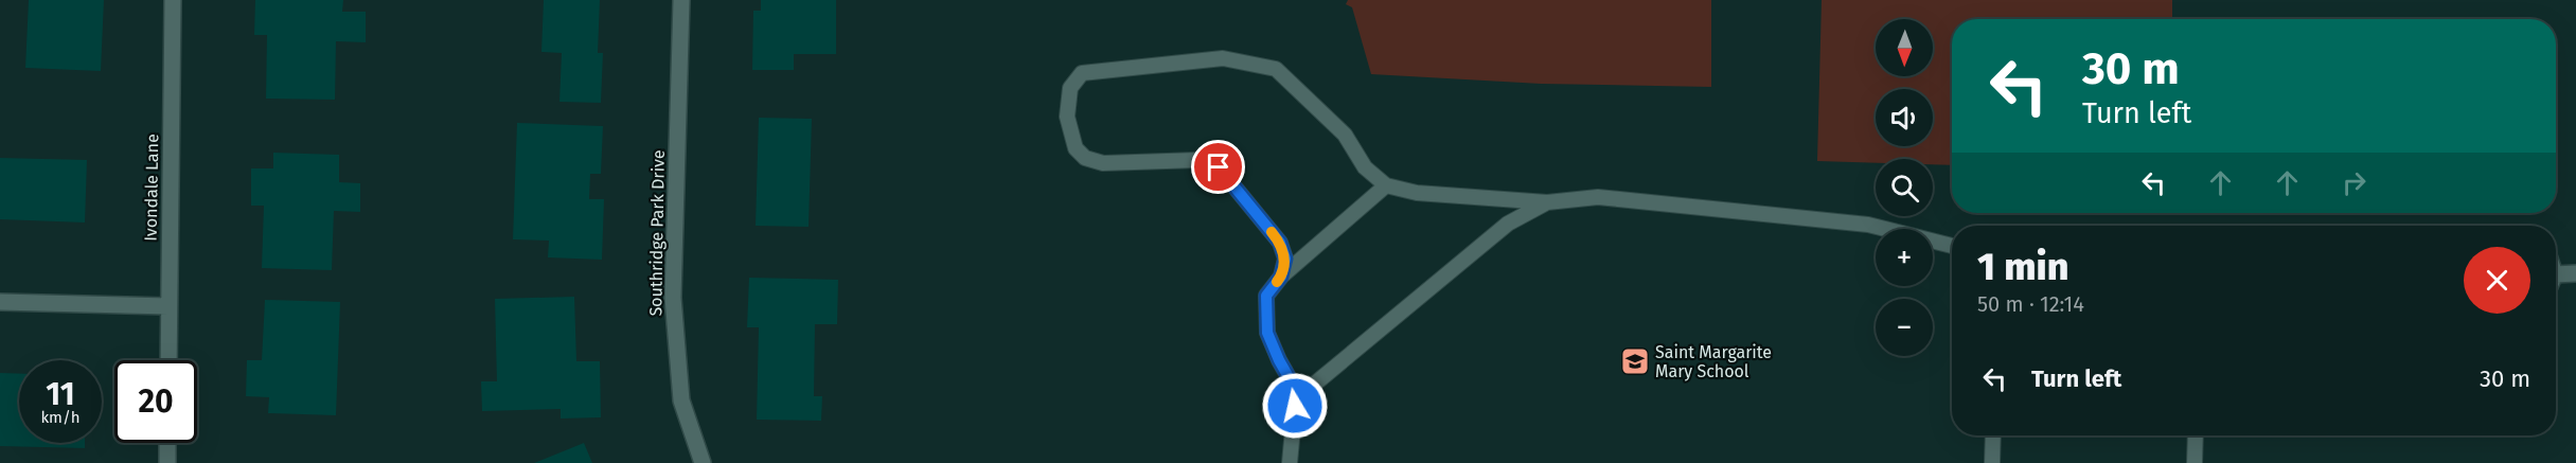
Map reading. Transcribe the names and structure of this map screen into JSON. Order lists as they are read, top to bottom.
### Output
{
  "streets": {
    "street": ["Ivondale Lane", "Southridge Park Drive"]
  },
  "places": {
    "school or university": ["Saint Margarite Mary School"]
  },
  "north": "bottom",
  "page": {
    "map_buttons": ["+", "−"],
    "turn": ["30 m", "Turn left"],
    "heading": ["1 min", "50 m · 12:14"],
    "list": [
      {
        "name": "Turn left",
        "value": "30 m"
      }
    ],
    "speed": "11 km/h",
    "limit": "20"
  }
}
